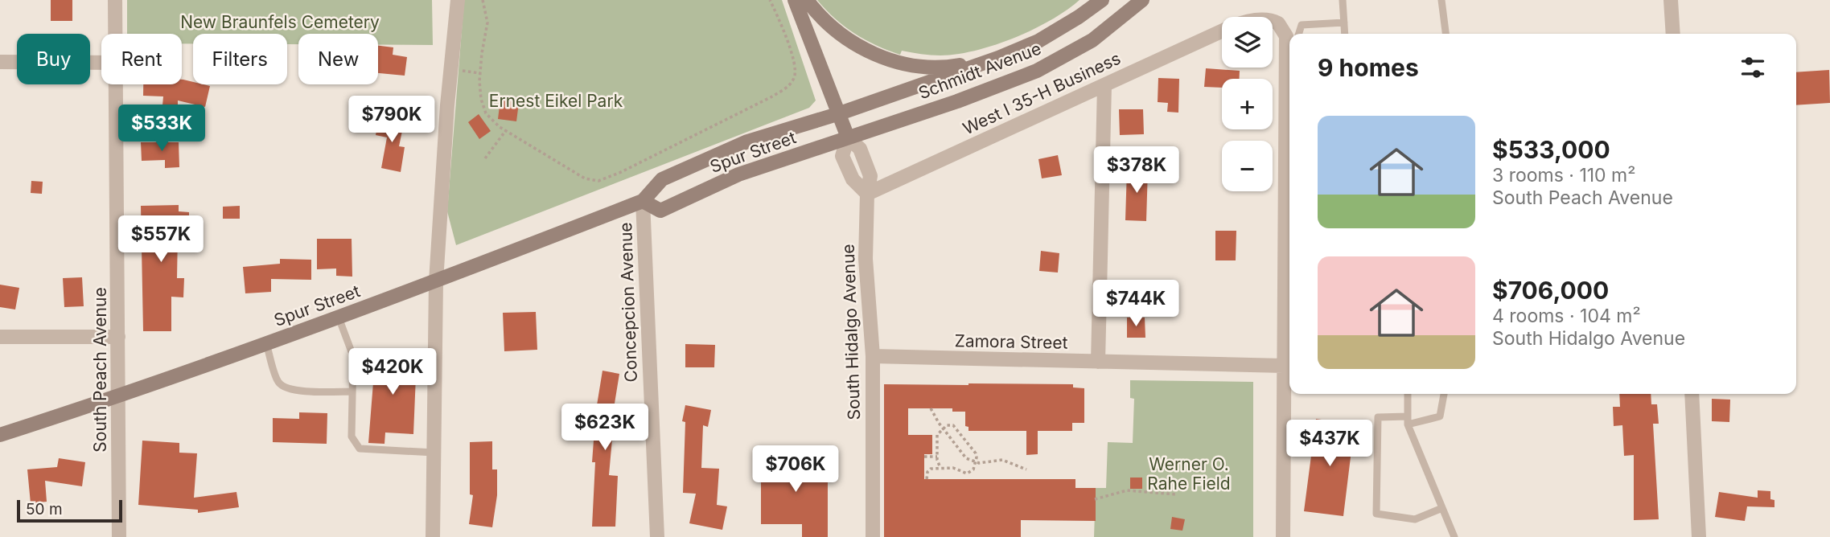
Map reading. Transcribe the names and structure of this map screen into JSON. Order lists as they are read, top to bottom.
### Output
{
  "streets": {
    "main road": ["Schmidt Avenue", "Spur Street", "South Hidalgo Avenue"],
    "street": [
      "West I 35-H Business",
      "Concepcion Avenue",
      "Zamora Street",
      "South Peach Avenue"
    ]
  },
  "crossings": [
    ["Schmidt Avenue", "Spur Street"],
    ["Schmidt Avenue", "South Hidalgo Avenue"],
    ["West I 35-H Business", "South Hidalgo Avenue"],
    ["Spur Street", "Concepcion Avenue"],
    ["Spur Street", "South Hidalgo Avenue"],
    ["Spur Street", "South Peach Avenue"],
    ["South Hidalgo Avenue", "Zamora Street"]
  ],
  "parks": ["New Braunfels Cemetery", "Ernest Eikel Park", "Werner O. Rahe Field"],
  "scale_bar": "50 m",
  "page": {
    "map_buttons": ["+", "−"],
    "chip": [
      "Buy",
      "Rent",
      "Filters",
      "New"
    ],
    "heading": "9 homes",
    "price": [
      "$790K",
      "$533K",
      "$378K",
      "$557K",
      "$744K",
      "$420K",
      "$623K",
      "$437K",
      "$706K"
    ],
    "list": [
      {
        "name": "$533,000",
        "note": "3 rooms · 110 m² · South Peach Avenue"
      },
      {
        "name": "$706,000",
        "note": "4 rooms · 104 m² · South Hidalgo Avenue"
      }
    ],
    "scale": "50 m"
  }
}
